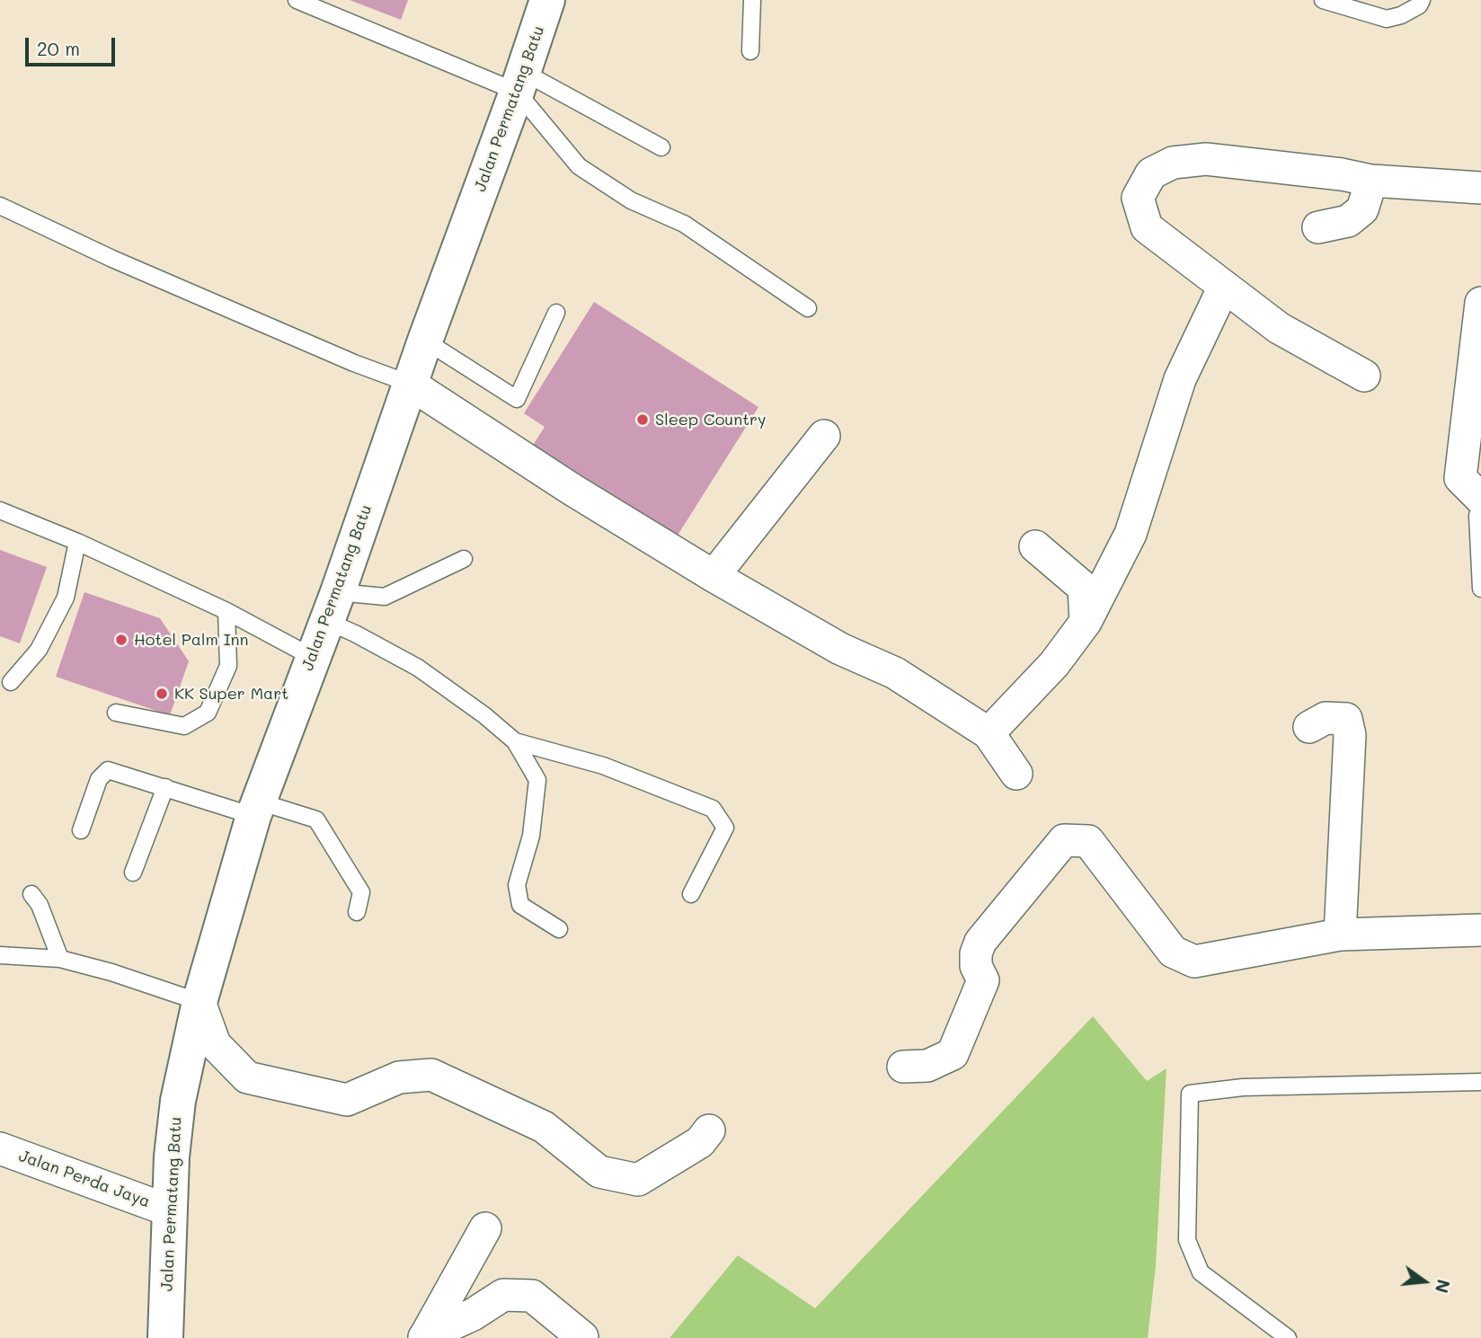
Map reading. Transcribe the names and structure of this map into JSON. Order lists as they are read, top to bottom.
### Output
{
  "streets": {
    "main road": ["Jalan Permatang Batu"],
    "street": ["Jalan Perda Jaya"]
  },
  "crossings": [
    ["Jalan Permatang Batu", "Jalan Perda Jaya"]
  ],
  "places": ["Sleep Country", "Hotel Palm Inn", "KK Super Mart"],
  "scale_bar": "20 m",
  "north": "right"
}
